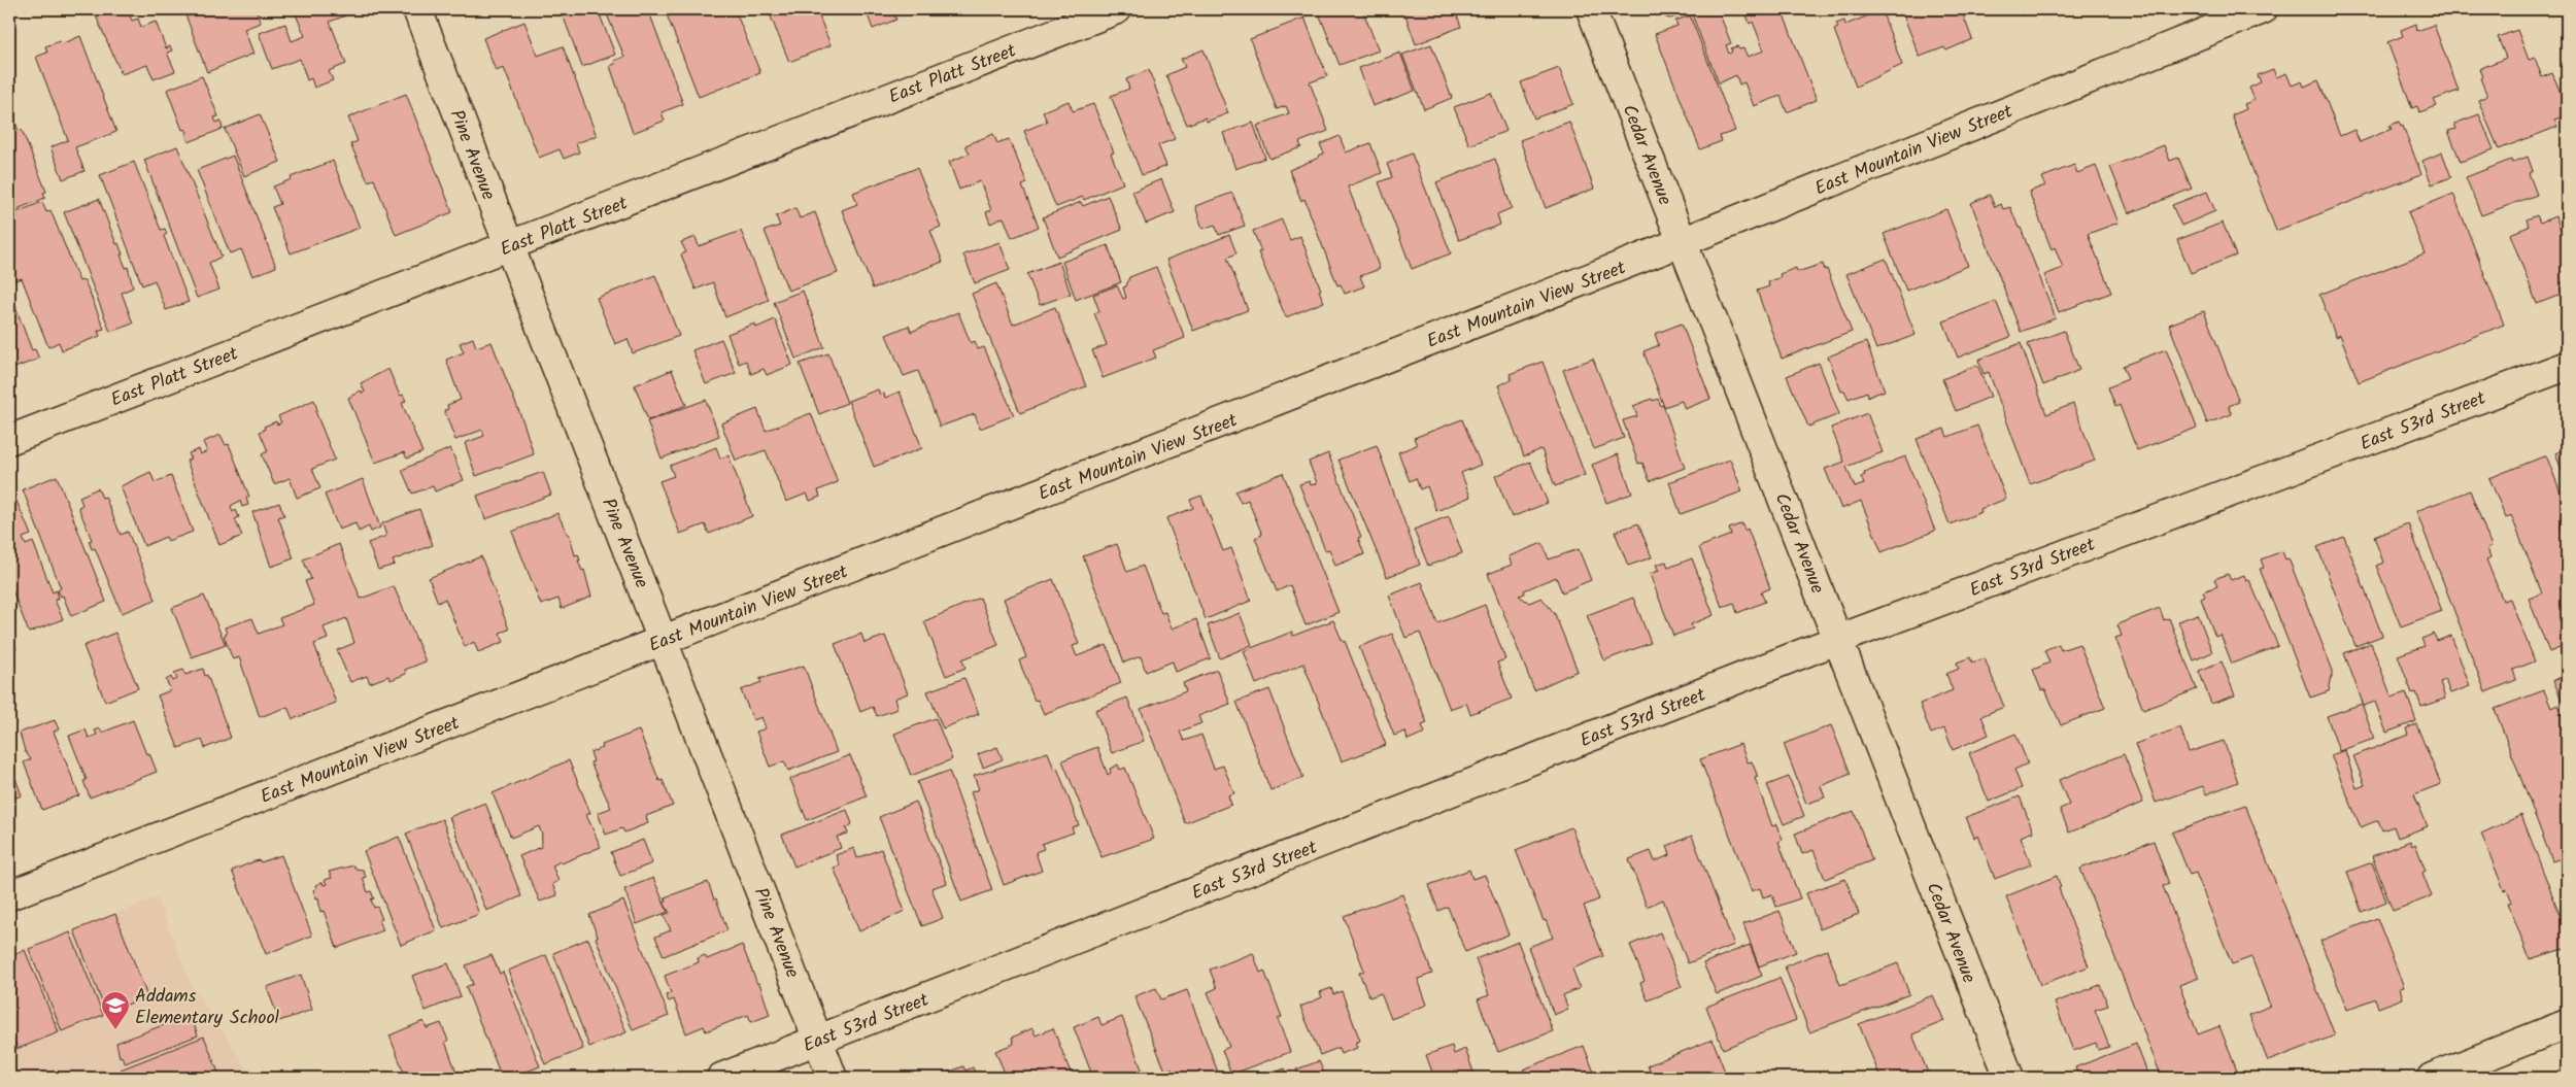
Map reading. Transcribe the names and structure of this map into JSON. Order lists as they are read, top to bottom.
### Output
{
  "streets": {
    "street": [
      "East Platt Street",
      "East Mountain View Street",
      "Pine Avenue",
      "Cedar Avenue",
      "East 53rd Street"
    ]
  },
  "crossings": [
    ["East Platt Street", "Pine Avenue"],
    ["East Mountain View Street", "Pine Avenue"],
    ["East Mountain View Street", "Cedar Avenue"],
    ["Pine Avenue", "East 53rd Street"],
    ["Cedar Avenue", "East 53rd Street"]
  ],
  "places": {
    "school or university": ["Addams Elementary School"]
  }
}
